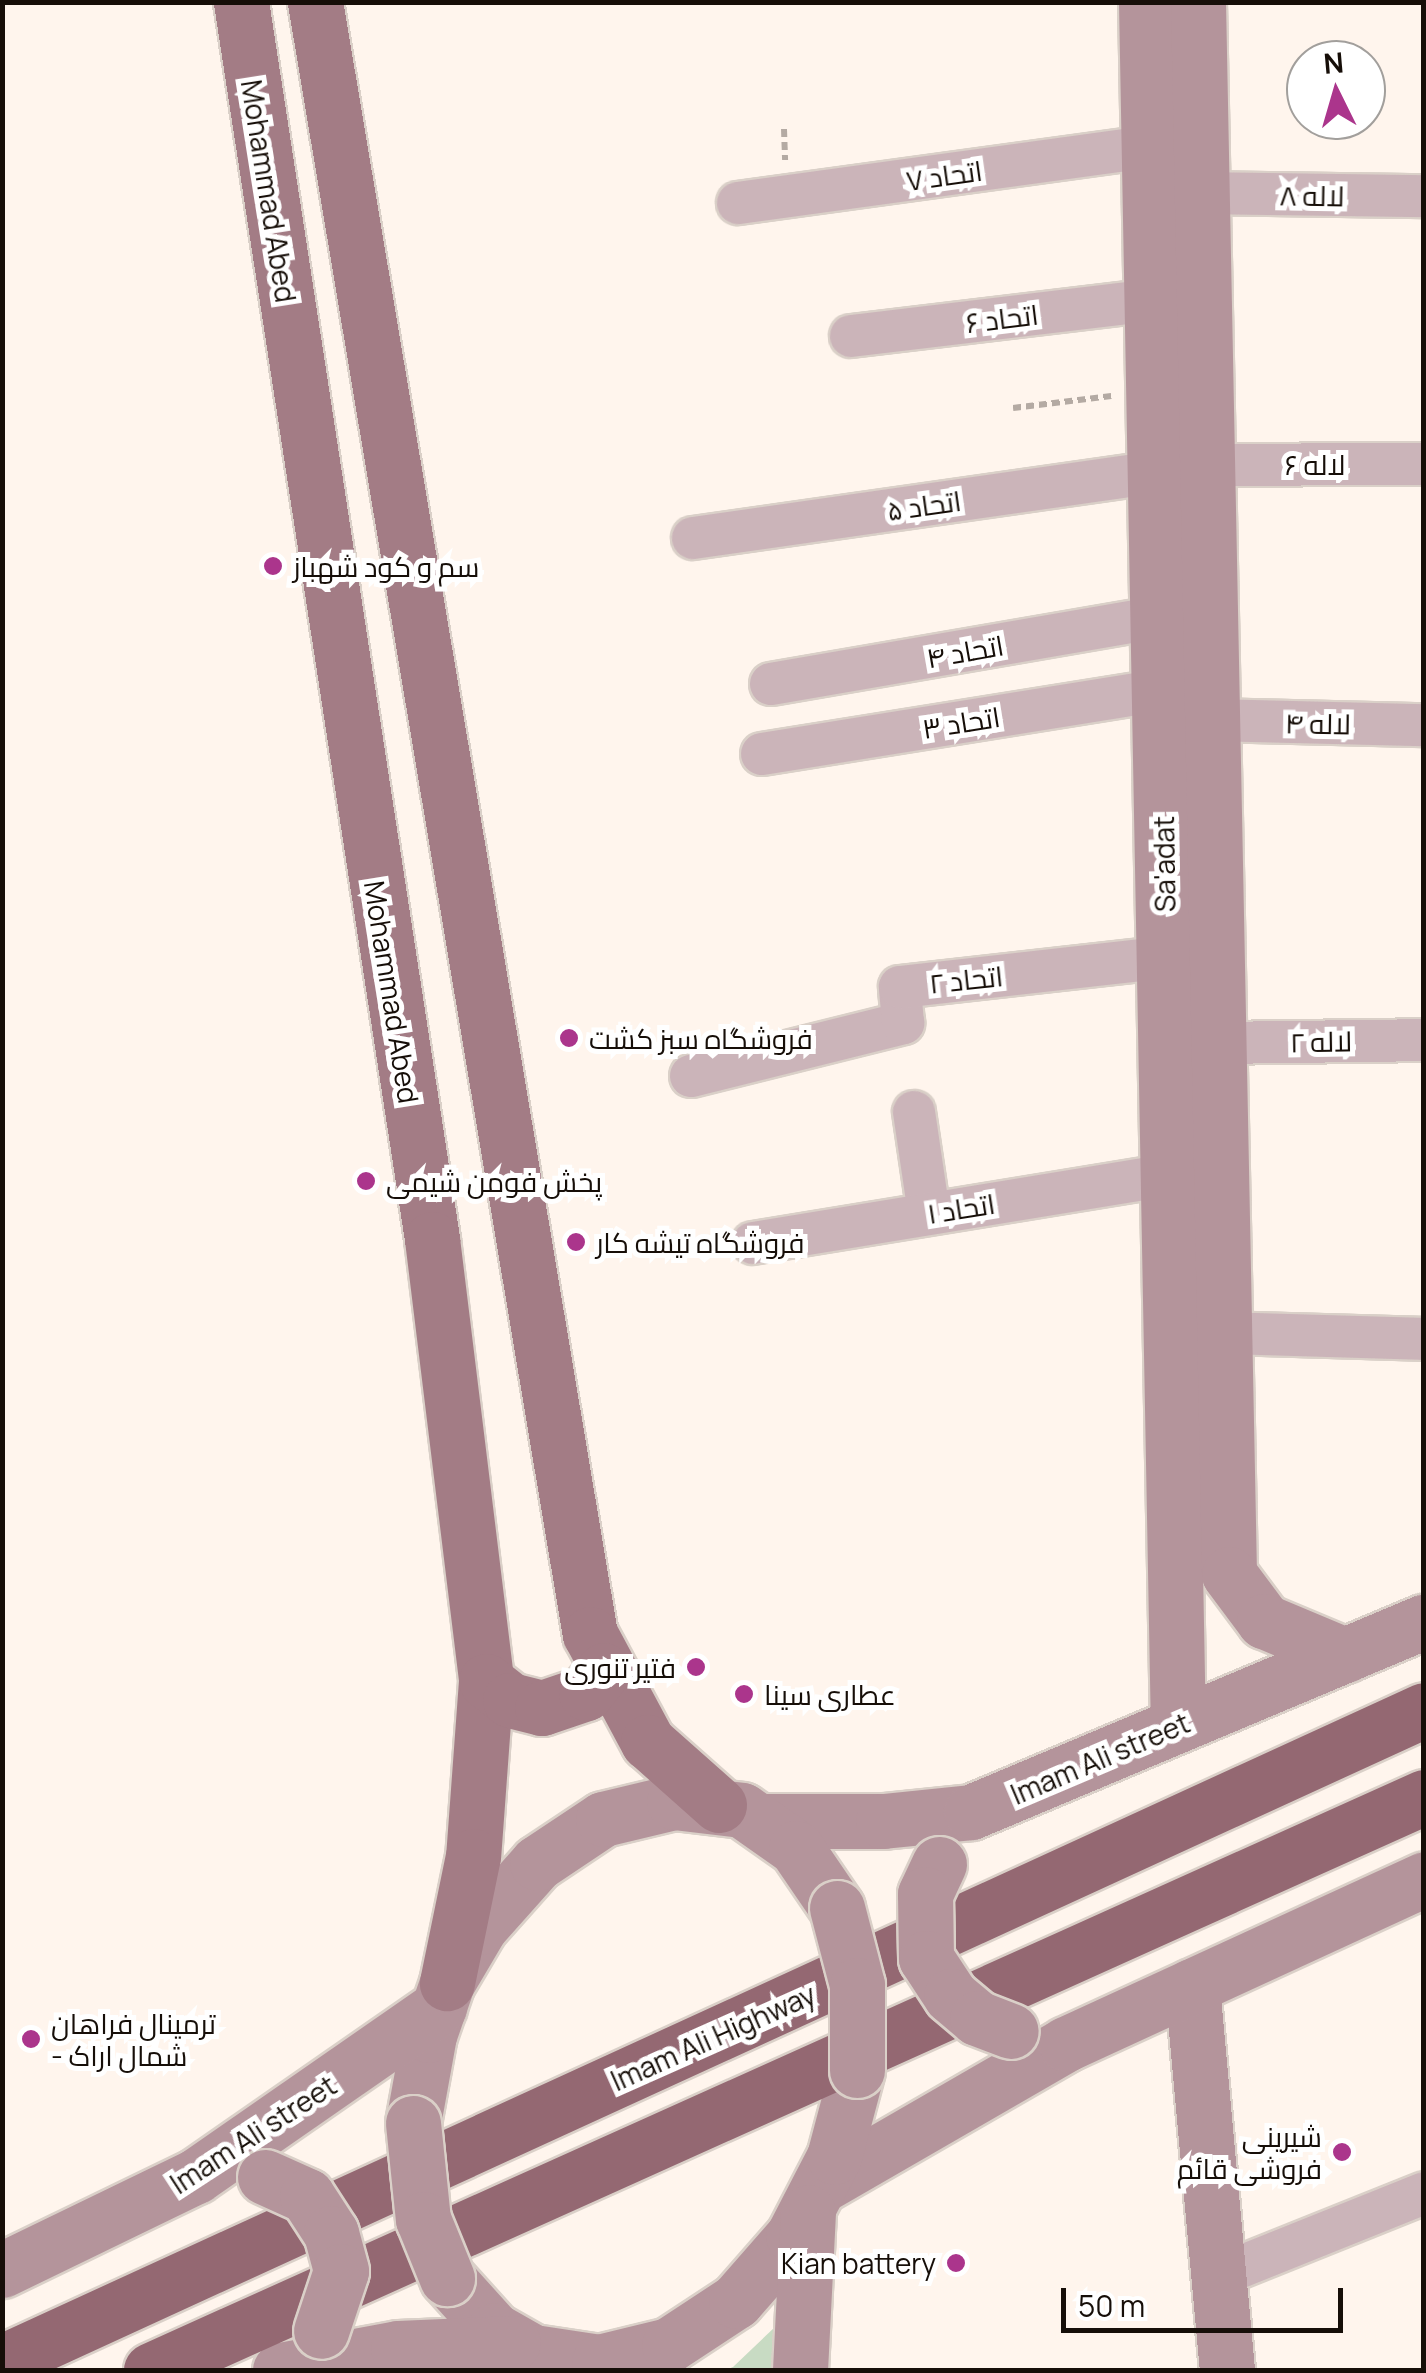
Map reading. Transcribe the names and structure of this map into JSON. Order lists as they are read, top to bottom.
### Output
{
  "streets": {
    "highway": ["Imam Ali Highway"],
    "main road": ["Mohammad Abed", "Sa'adat", "Imam Ali street"],
    "street": [
      "اتحاد ۷",
      "لاله ۸",
      "اتحاد ۶",
      "لاله ۶",
      "اتحاد ۵",
      "اتحاد ۴",
      "اتحاد ۳",
      "لاله ۴",
      "اتحاد ۲",
      "لاله ۲",
      "اتحاد ۱"
    ]
  },
  "crossings": [
    ["اتحاد ۷", "Sa'adat"],
    ["Mohammad Abed", "Imam Ali street"],
    ["لاله ۸", "Sa'adat"],
    ["اتحاد ۶", "Sa'adat"],
    ["لاله ۶", "اتحاد ۵"],
    ["لاله ۶", "Sa'adat"],
    ["اتحاد ۵", "Sa'adat"],
    ["اتحاد ۴", "Sa'adat"],
    ["اتحاد ۳", "Sa'adat"],
    ["لاله ۴", "Sa'adat"],
    ["Sa'adat", "اتحاد ۲"],
    ["Sa'adat", "لاله ۲"],
    ["Sa'adat", "اتحاد ۱"],
    ["Sa'adat", "Imam Ali street"]
  ],
  "places": [
    "سم و کود شهباز",
    "فروشگاه سبز کشت",
    "پخش فومن شیمی",
    "فروشگاه تیشه کار",
    "فتیر تنوری",
    "عطاری سینا",
    "ترمینال فراهان - شمال اراک",
    "شیرینی فروشی قائم",
    "Kian battery"
  ],
  "scale_bar": "50 m",
  "north": "top"
}
